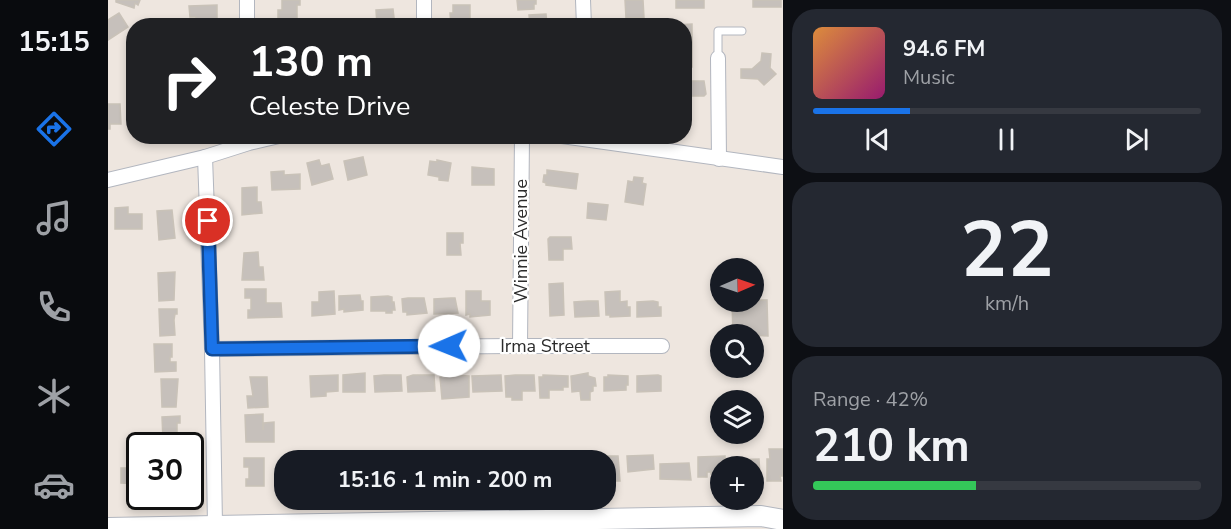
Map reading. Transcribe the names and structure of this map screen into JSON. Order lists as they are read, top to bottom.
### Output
{
  "streets": {
    "street": ["Winnie Avenue", "Irma Street"]
  },
  "crossings": [
    ["Winnie Avenue", "Irma Street"]
  ],
  "north": "right",
  "page": {
    "tabs": "15:15",
    "turn": ["130 m", "Celeste Drive"],
    "song": ["94.6 FM", "Music"],
    "tile": [
      ["22", "km/h"],
      ["Range · 42%", "210 km"]
    ],
    "map_buttons": "+",
    "limit": "30",
    "trip": "15:16 · 1 min · 200 m"
  }
}
